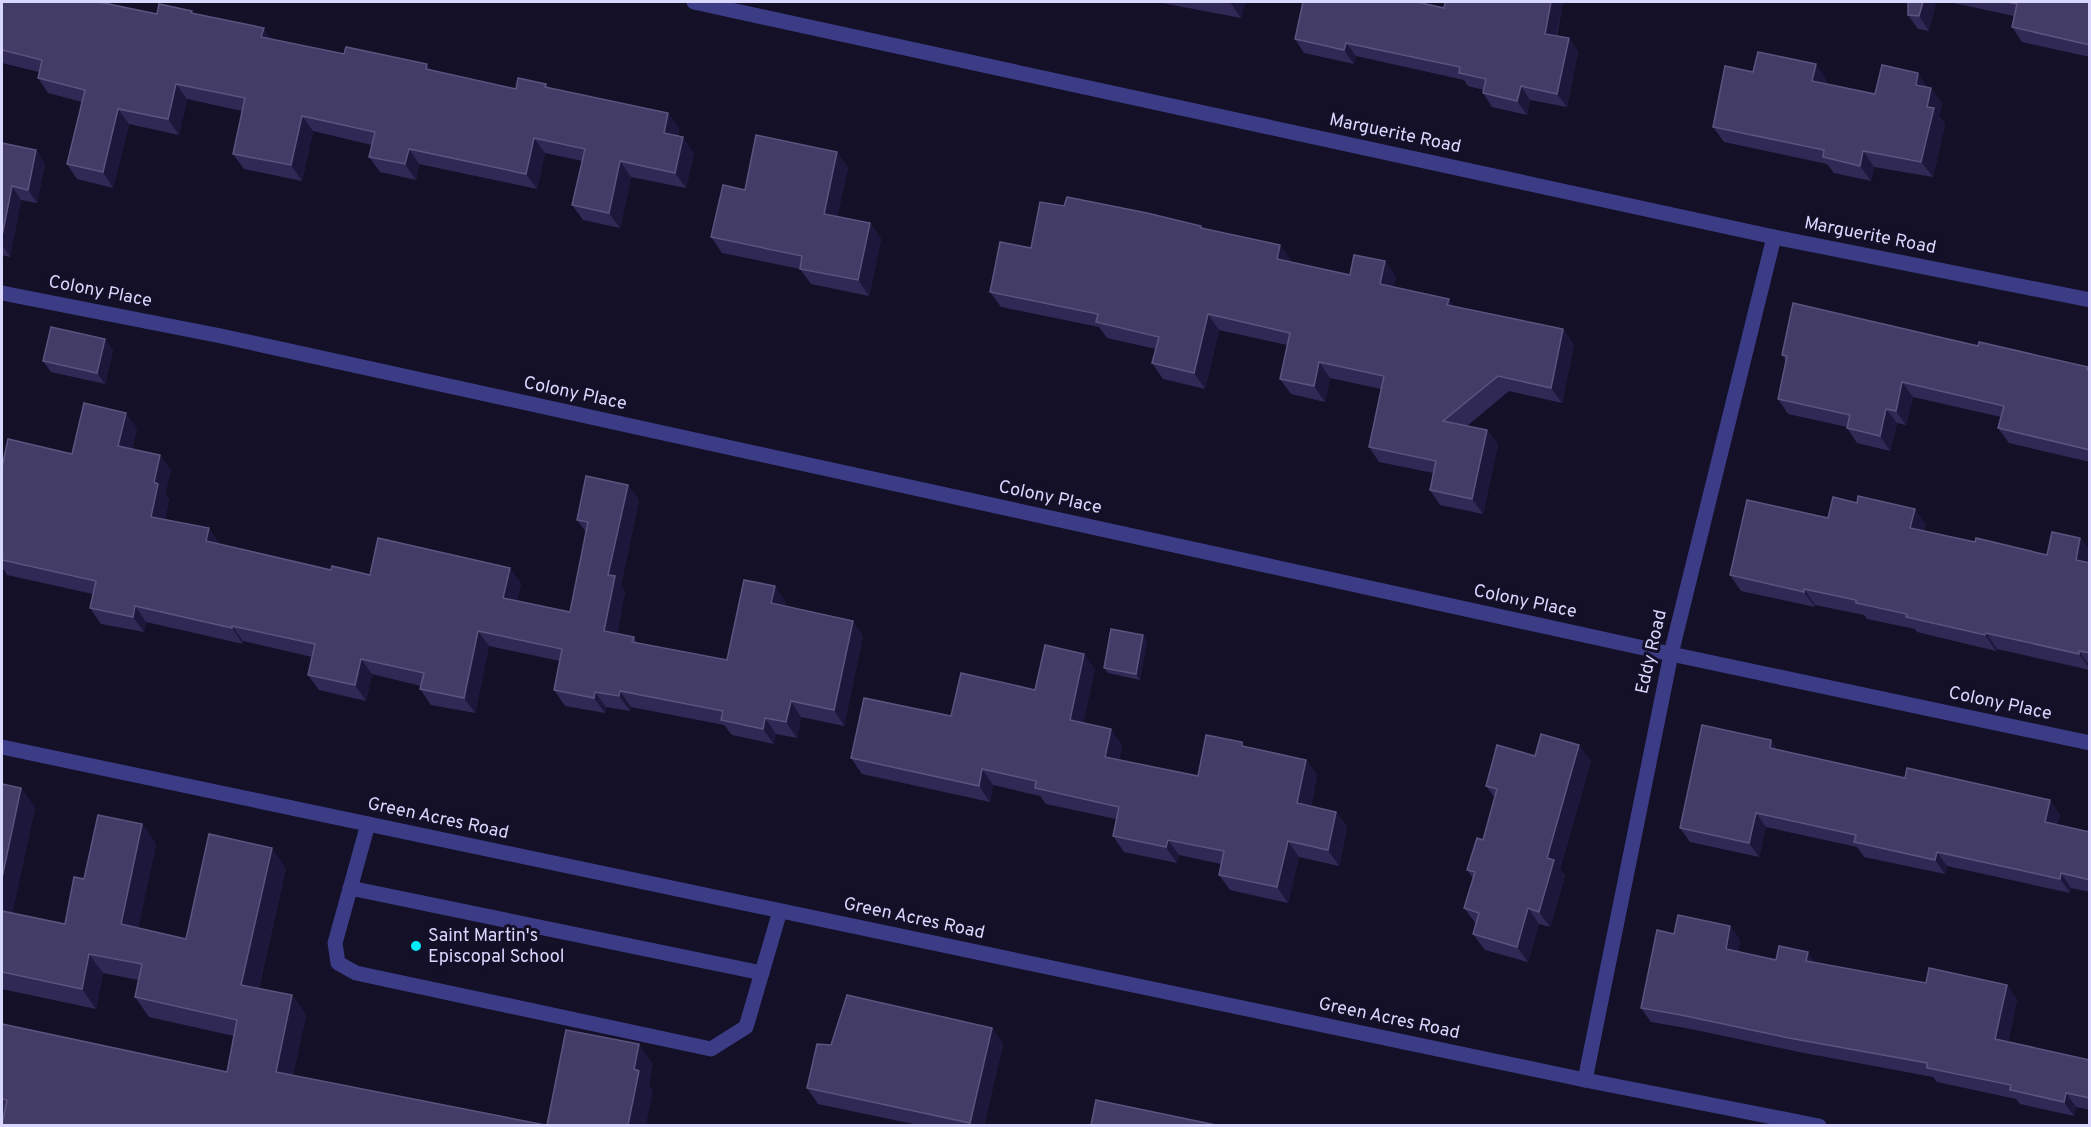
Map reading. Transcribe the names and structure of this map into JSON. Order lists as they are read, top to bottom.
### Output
{
  "streets": {
    "street": [
      "Marguerite Road",
      "Colony Place",
      "Eddy Road",
      "Green Acres Road"
    ]
  },
  "crossings": [
    ["Marguerite Road", "Eddy Road"],
    ["Colony Place", "Eddy Road"],
    ["Eddy Road", "Green Acres Road"]
  ],
  "places": ["Saint Martin's Episcopal School"]
}
